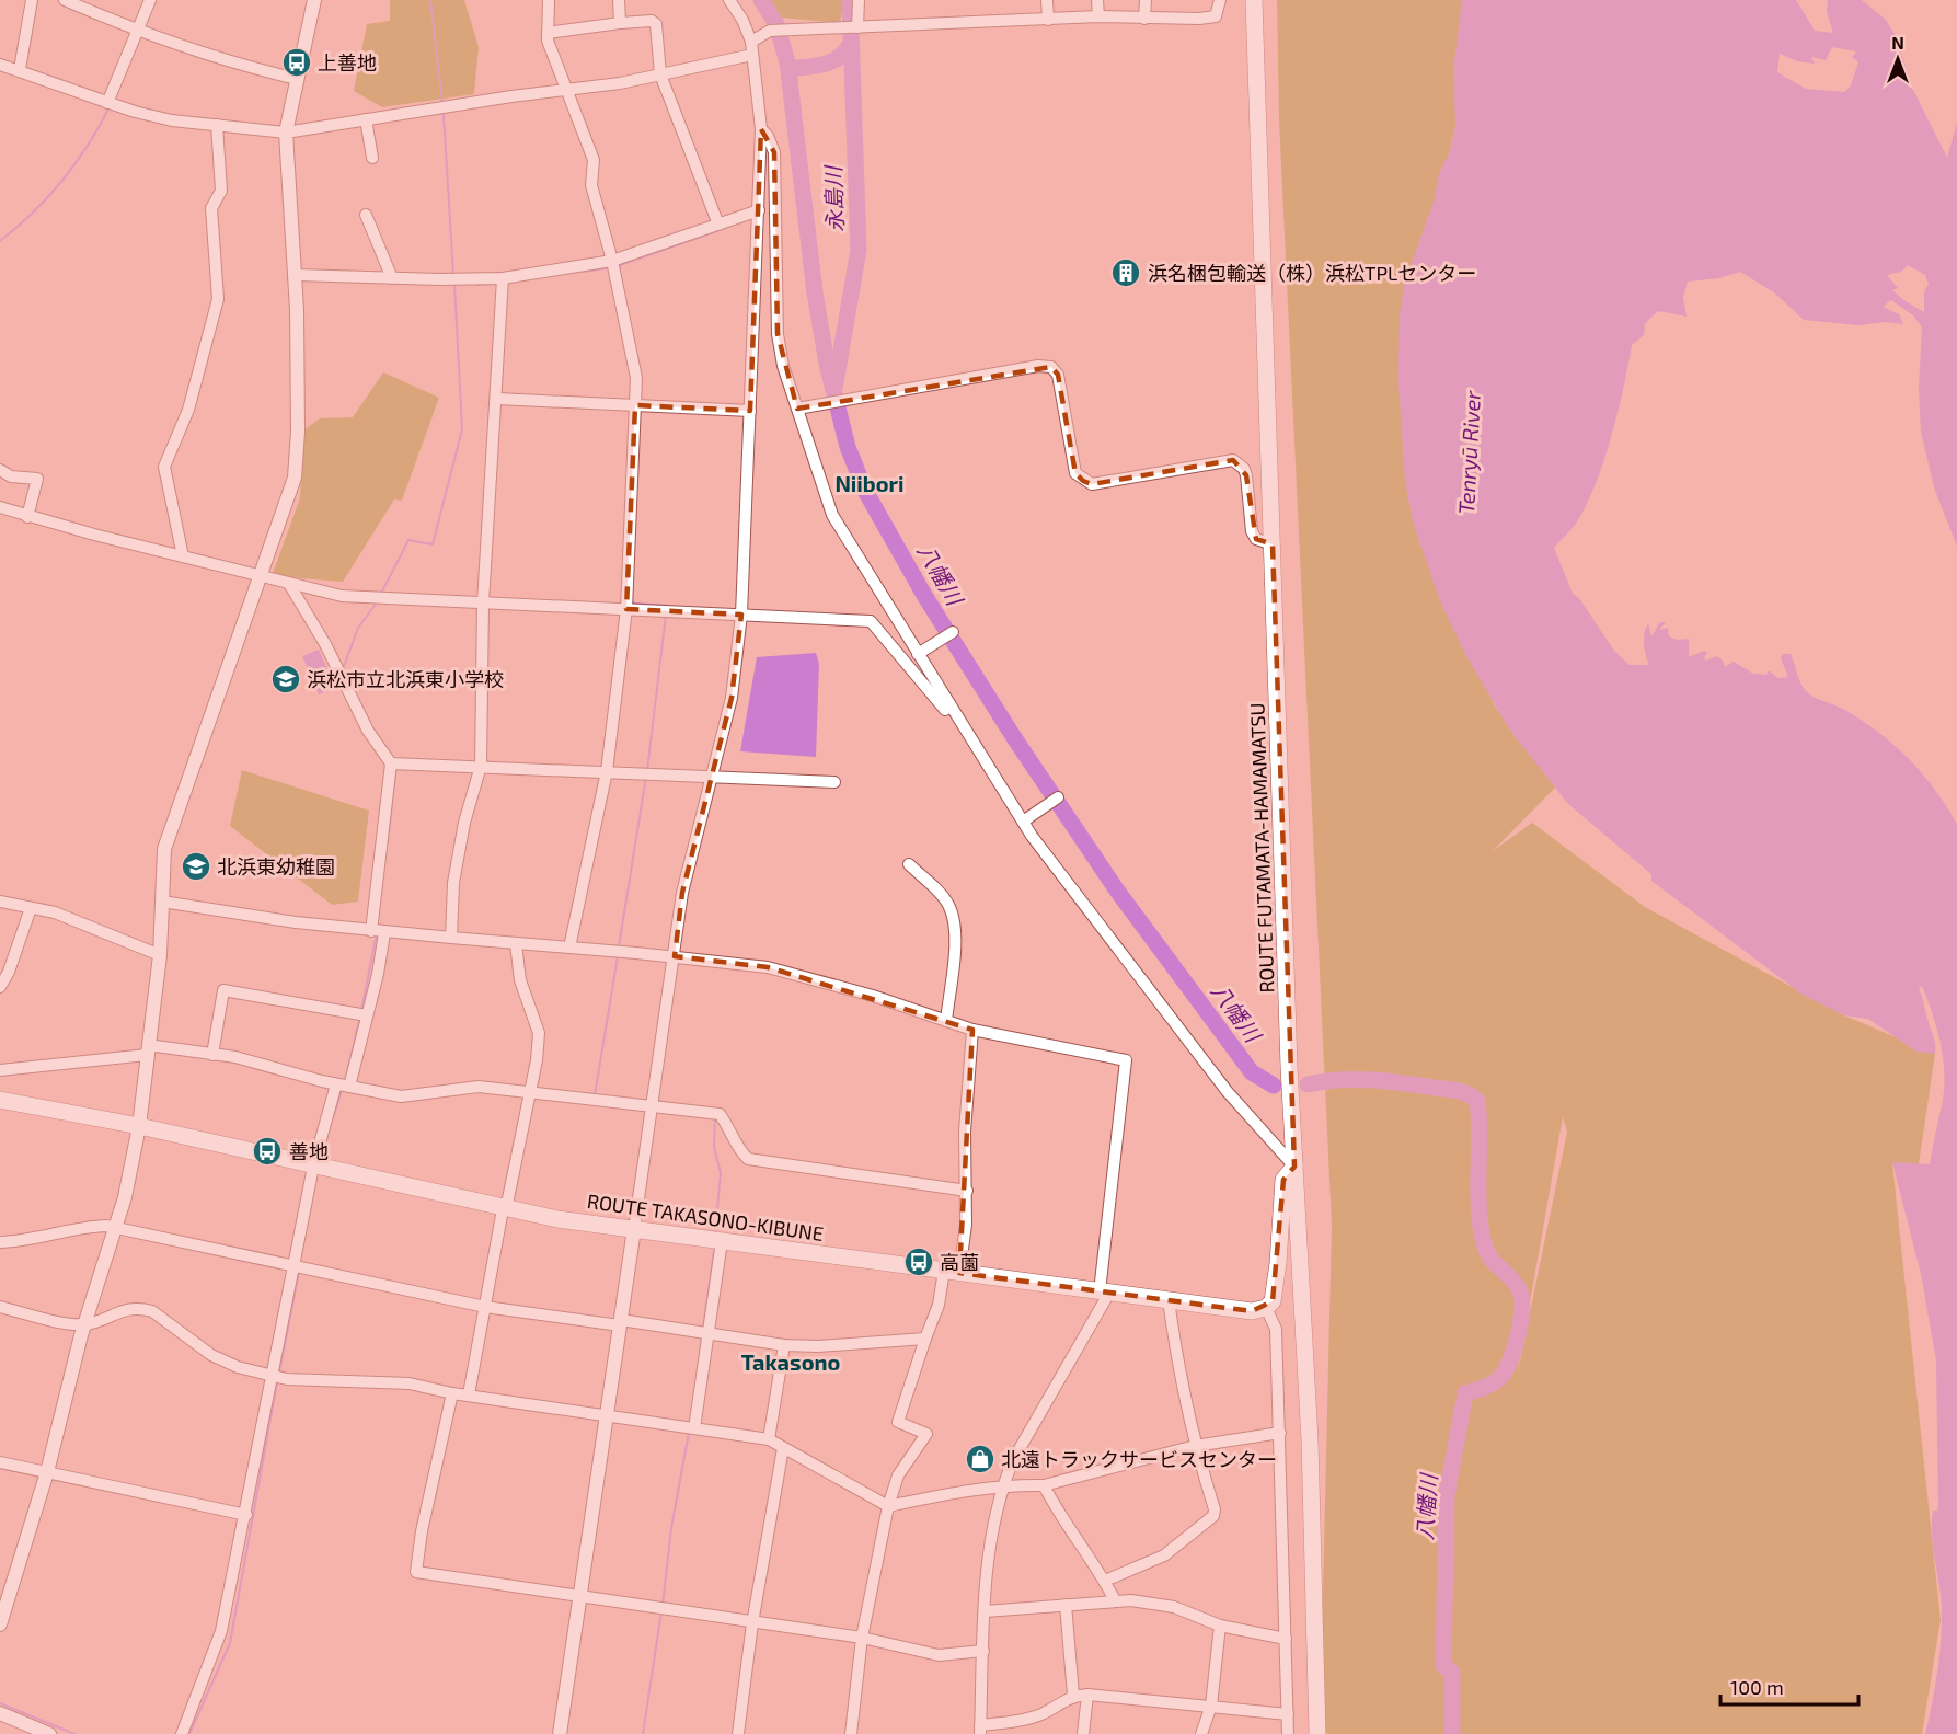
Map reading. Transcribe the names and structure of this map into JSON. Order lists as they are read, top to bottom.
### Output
{
  "streets": {
    "main road": ["ROUTE FUTAMATA-HAMAMATSU", "ROUTE TAKASONO-KIBUNE"]
  },
  "districts": ["Niibori", "Takasono"],
  "water": ["永島川", "Tenryū River", "八幡川"],
  "places": {
    "bus stop": ["上善地", "善地", "高薗"],
    "building": ["浜名梱包輸送（株）浜松TPLセンター"],
    "school or university": ["浜松市立北浜東小学校", "北浜東幼稚園"],
    "shop": ["北遠トラックサービスセンター"]
  },
  "scale_bar": "100 m",
  "north": "top"
}
